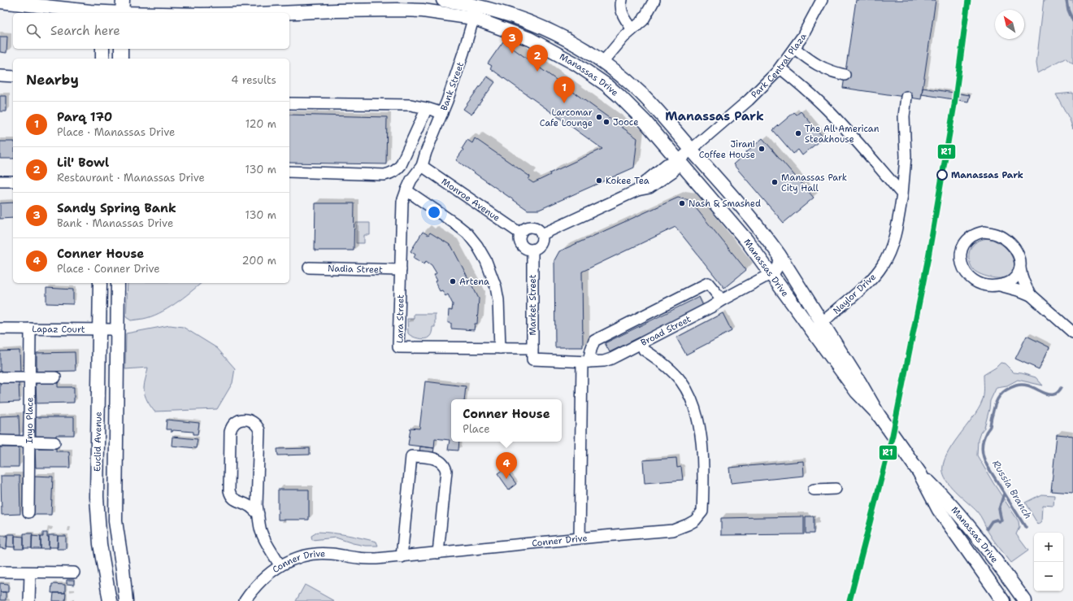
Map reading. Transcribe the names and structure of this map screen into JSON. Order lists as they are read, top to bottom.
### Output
{
  "streets": {
    "main road": ["Manassas Drive", "Euclid Avenue"],
    "street": [
      "Park Central Plaza",
      "Bank Street",
      "Monroe Avenue",
      "Nadia Street",
      "Naylor Drive",
      "Market Street",
      "Lara Street",
      "Lapaz Court",
      "Broad Street",
      "Inyo Place",
      "Conner Drive"
    ]
  },
  "crossings": [
    ["Park Central Plaza", "Manassas Drive"],
    ["Manassas Drive", "Bank Street"],
    ["Manassas Drive", "Naylor Drive"],
    ["Manassas Drive", "Broad Street"],
    ["Bank Street", "Monroe Avenue"],
    ["Bank Street", "Lara Street"],
    ["Monroe Avenue", "Market Street"],
    ["Monroe Avenue", "Lara Street"],
    ["Nadia Street", "Lara Street"],
    ["Market Street", "Lara Street"],
    ["Market Street", "Broad Street"],
    ["Lapaz Court", "Inyo Place"],
    ["Lapaz Court", "Euclid Avenue"]
  ],
  "districts": ["Manassas Park"],
  "water": ["Russia Branch"],
  "places": [
    "Larcomar Cafe Lounge",
    "Jooce",
    "The All American Steakhouse",
    "Jirani Coffee House",
    "Manassas Park",
    "Kokee Tea",
    "Manassas Park City Hall",
    "Nash & Smashed",
    "Artena"
  ],
  "lines": ["transit line R1"],
  "north": "top left",
  "page": {
    "search": "Search here",
    "pins": [
      "3",
      "2",
      "1",
      "4"
    ],
    "heading": ["Nearby", "4 results"],
    "list": [
      {
        "mark": "1",
        "name": "Parq 170",
        "note": "Place · Manassas Drive",
        "value": "120 m"
      },
      {
        "mark": "2",
        "name": "Lil' Bowl",
        "note": "Restaurant · Manassas Drive",
        "value": "130 m"
      },
      {
        "mark": "3",
        "name": "Sandy Spring Bank",
        "note": "Bank · Manassas Drive",
        "value": "130 m"
      },
      {
        "mark": "4",
        "name": "Conner House",
        "note": "Place · Conner Drive",
        "value": "200 m"
      }
    ],
    "popup": ["Conner House", "Place"],
    "map_buttons": ["+", "−"]
  }
}
